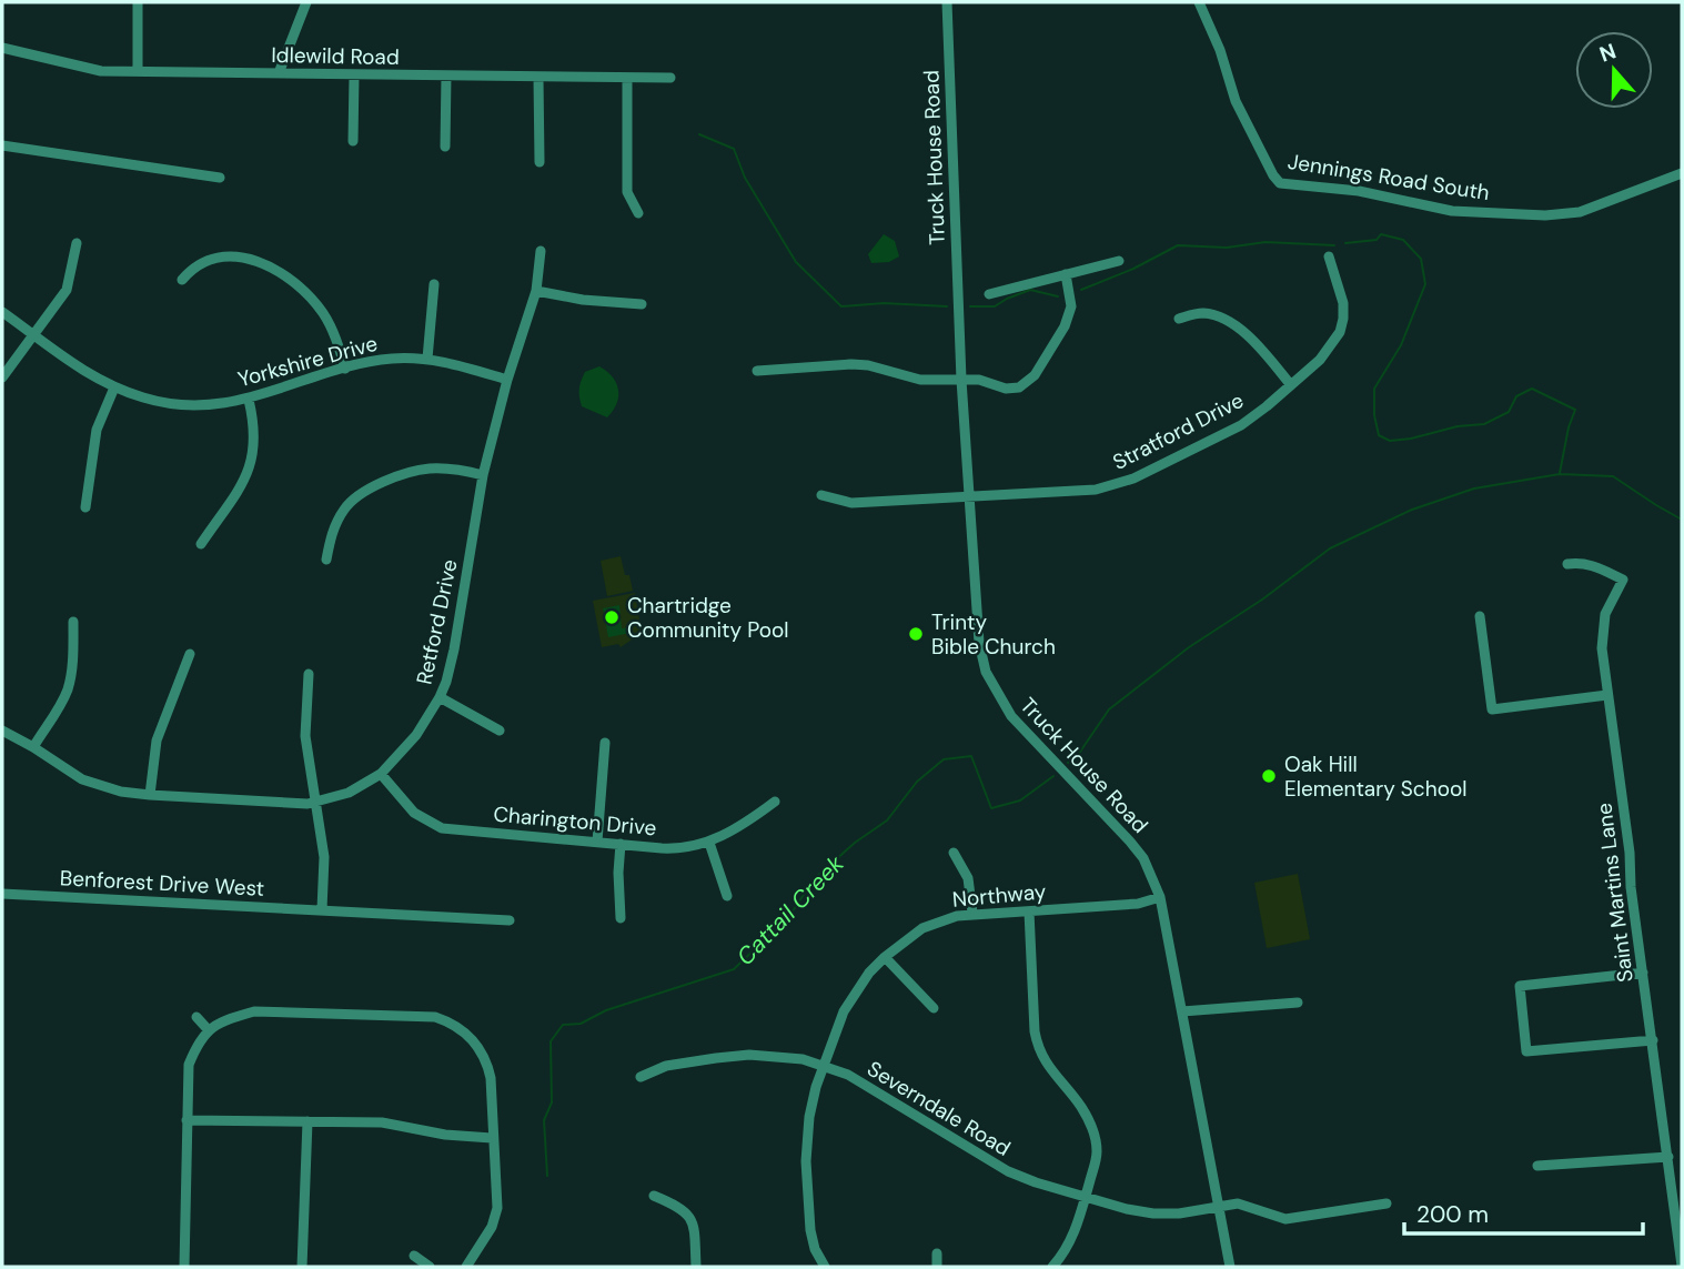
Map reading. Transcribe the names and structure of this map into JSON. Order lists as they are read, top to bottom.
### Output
{
  "streets": {
    "street": [
      "Idlewild Road",
      "Truck House Road",
      "Jennings Road South",
      "Yorkshire Drive",
      "Stratford Drive",
      "Retford Drive",
      "Charington Drive",
      "Benforest Drive West",
      "Saint Martins Lane",
      "Northway",
      "Severndale Road"
    ]
  },
  "crossings": [
    ["Truck House Road", "Stratford Drive"],
    ["Truck House Road", "Northway"],
    ["Truck House Road", "Severndale Road"],
    ["Yorkshire Drive", "Retford Drive"],
    ["Retford Drive", "Charington Drive"],
    ["Northway", "Severndale Road"]
  ],
  "water": ["Cattail Creek"],
  "places": ["Chartridge Community Pool", "Trinty Bible Church", "Oak Hill Elementary School"],
  "scale_bar": "200 m",
  "north": "top"
}
